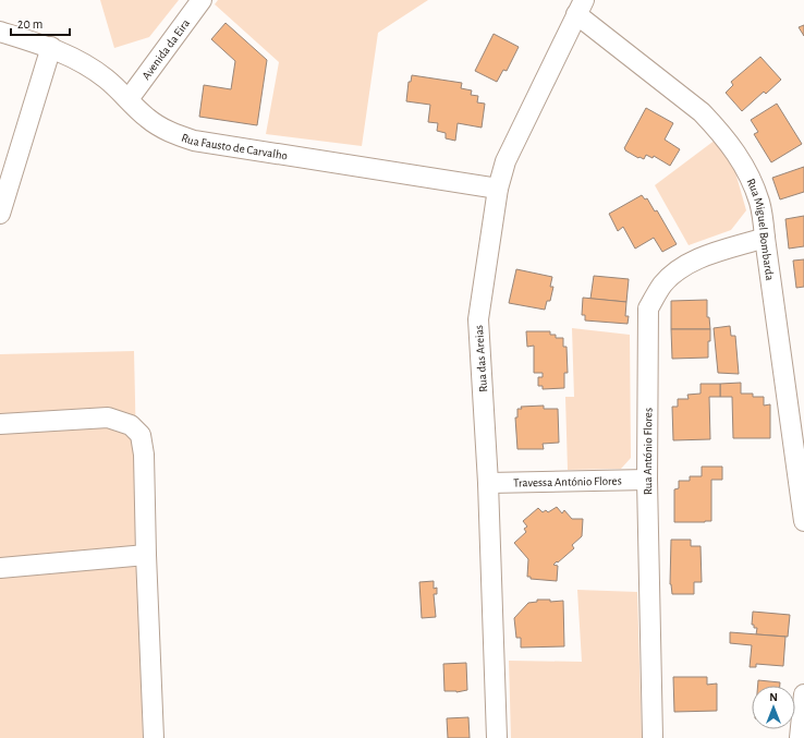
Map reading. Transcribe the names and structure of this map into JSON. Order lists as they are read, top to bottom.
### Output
{
  "streets": {
    "street": [
      "Avenida da Eira",
      "Rua Fausto de Carvalho",
      "Rua Miguel Bombarda",
      "Rua das Areias",
      "Rua António Flores",
      "Travessa António Flores"
    ]
  },
  "crossings": [
    ["Avenida da Eira", "Rua Fausto de Carvalho"],
    ["Rua Fausto de Carvalho", "Rua das Areias"],
    ["Rua Miguel Bombarda", "Rua das Areias"],
    ["Rua Miguel Bombarda", "Rua António Flores"],
    ["Rua das Areias", "Travessa António Flores"],
    ["Rua António Flores", "Travessa António Flores"]
  ],
  "scale_bar": "20 m",
  "north": "top"
}
